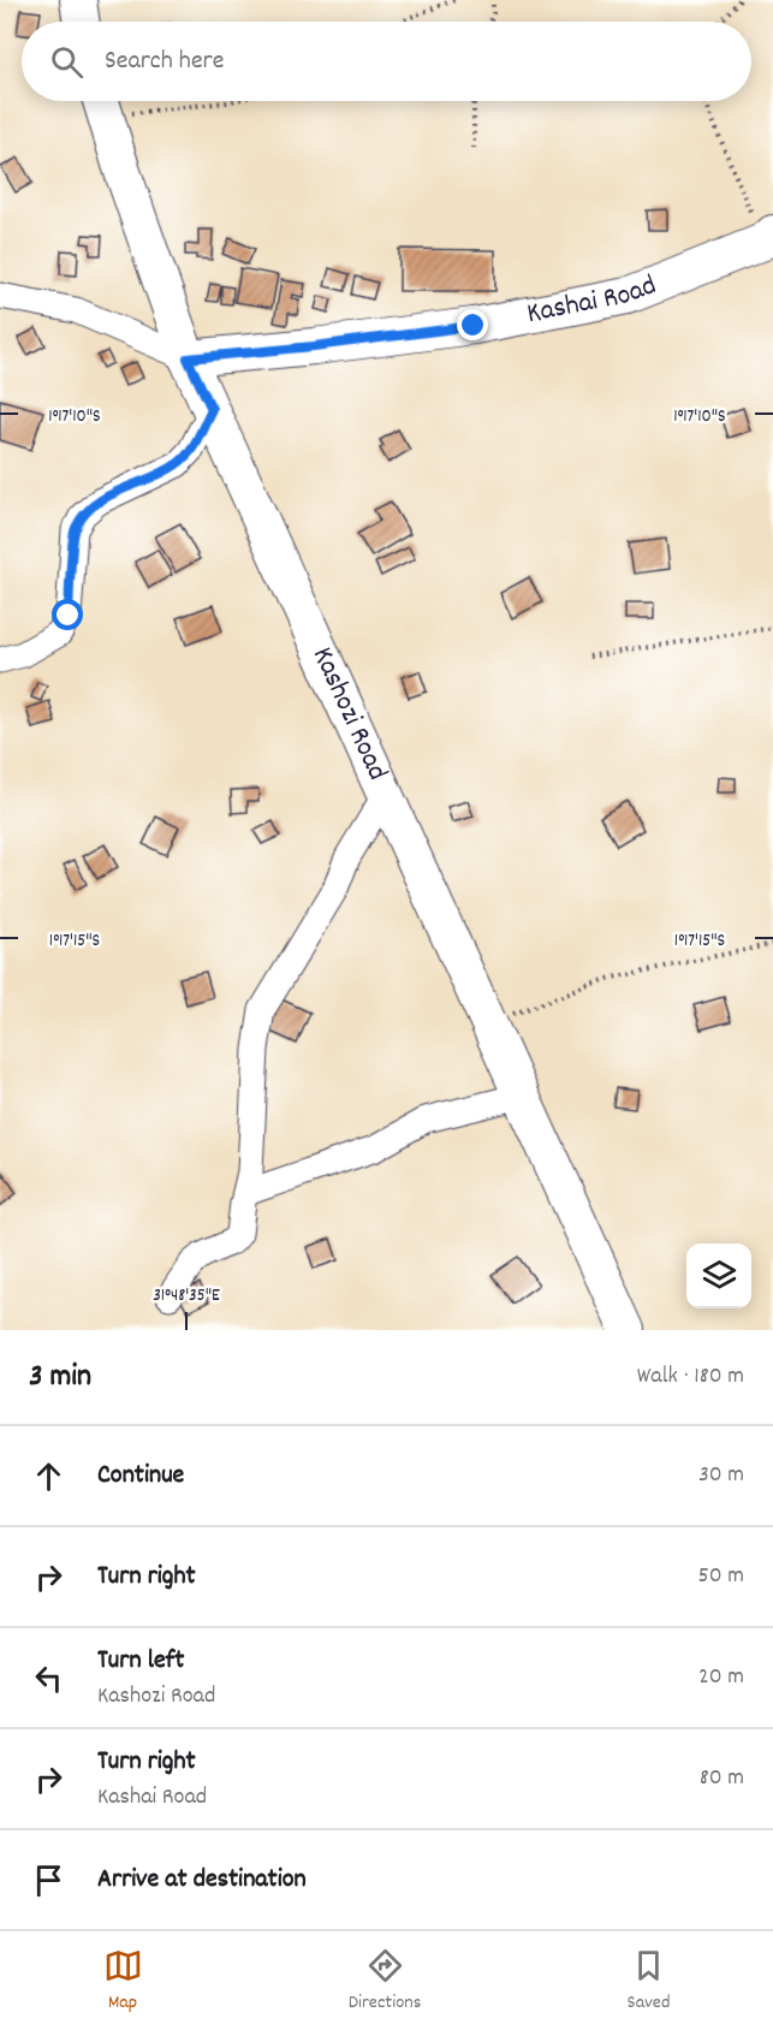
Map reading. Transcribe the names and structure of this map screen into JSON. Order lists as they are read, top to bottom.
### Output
{
  "streets": {
    "main road": ["Kashai Road", "Kashozi Road"]
  },
  "crossings": [
    ["Kashai Road", "Kashozi Road"]
  ],
  "page": {
    "search": "Search here",
    "heading": ["3 min", "Walk · 180 m"],
    "list": [
      ["Continue", "30 m"],
      ["Turn right", "50 m"],
      ["Turn left", "Kashozi Road", "20 m"],
      ["Turn right", "Kashai Road", "80 m"],
      "Arrive at destination"
    ],
    "nav": ["Map", "Directions", "Saved"]
  },
  "coordinates": ["1°17'10\"S", "1°17'15\"S", "31°48'35\"E"]
}
